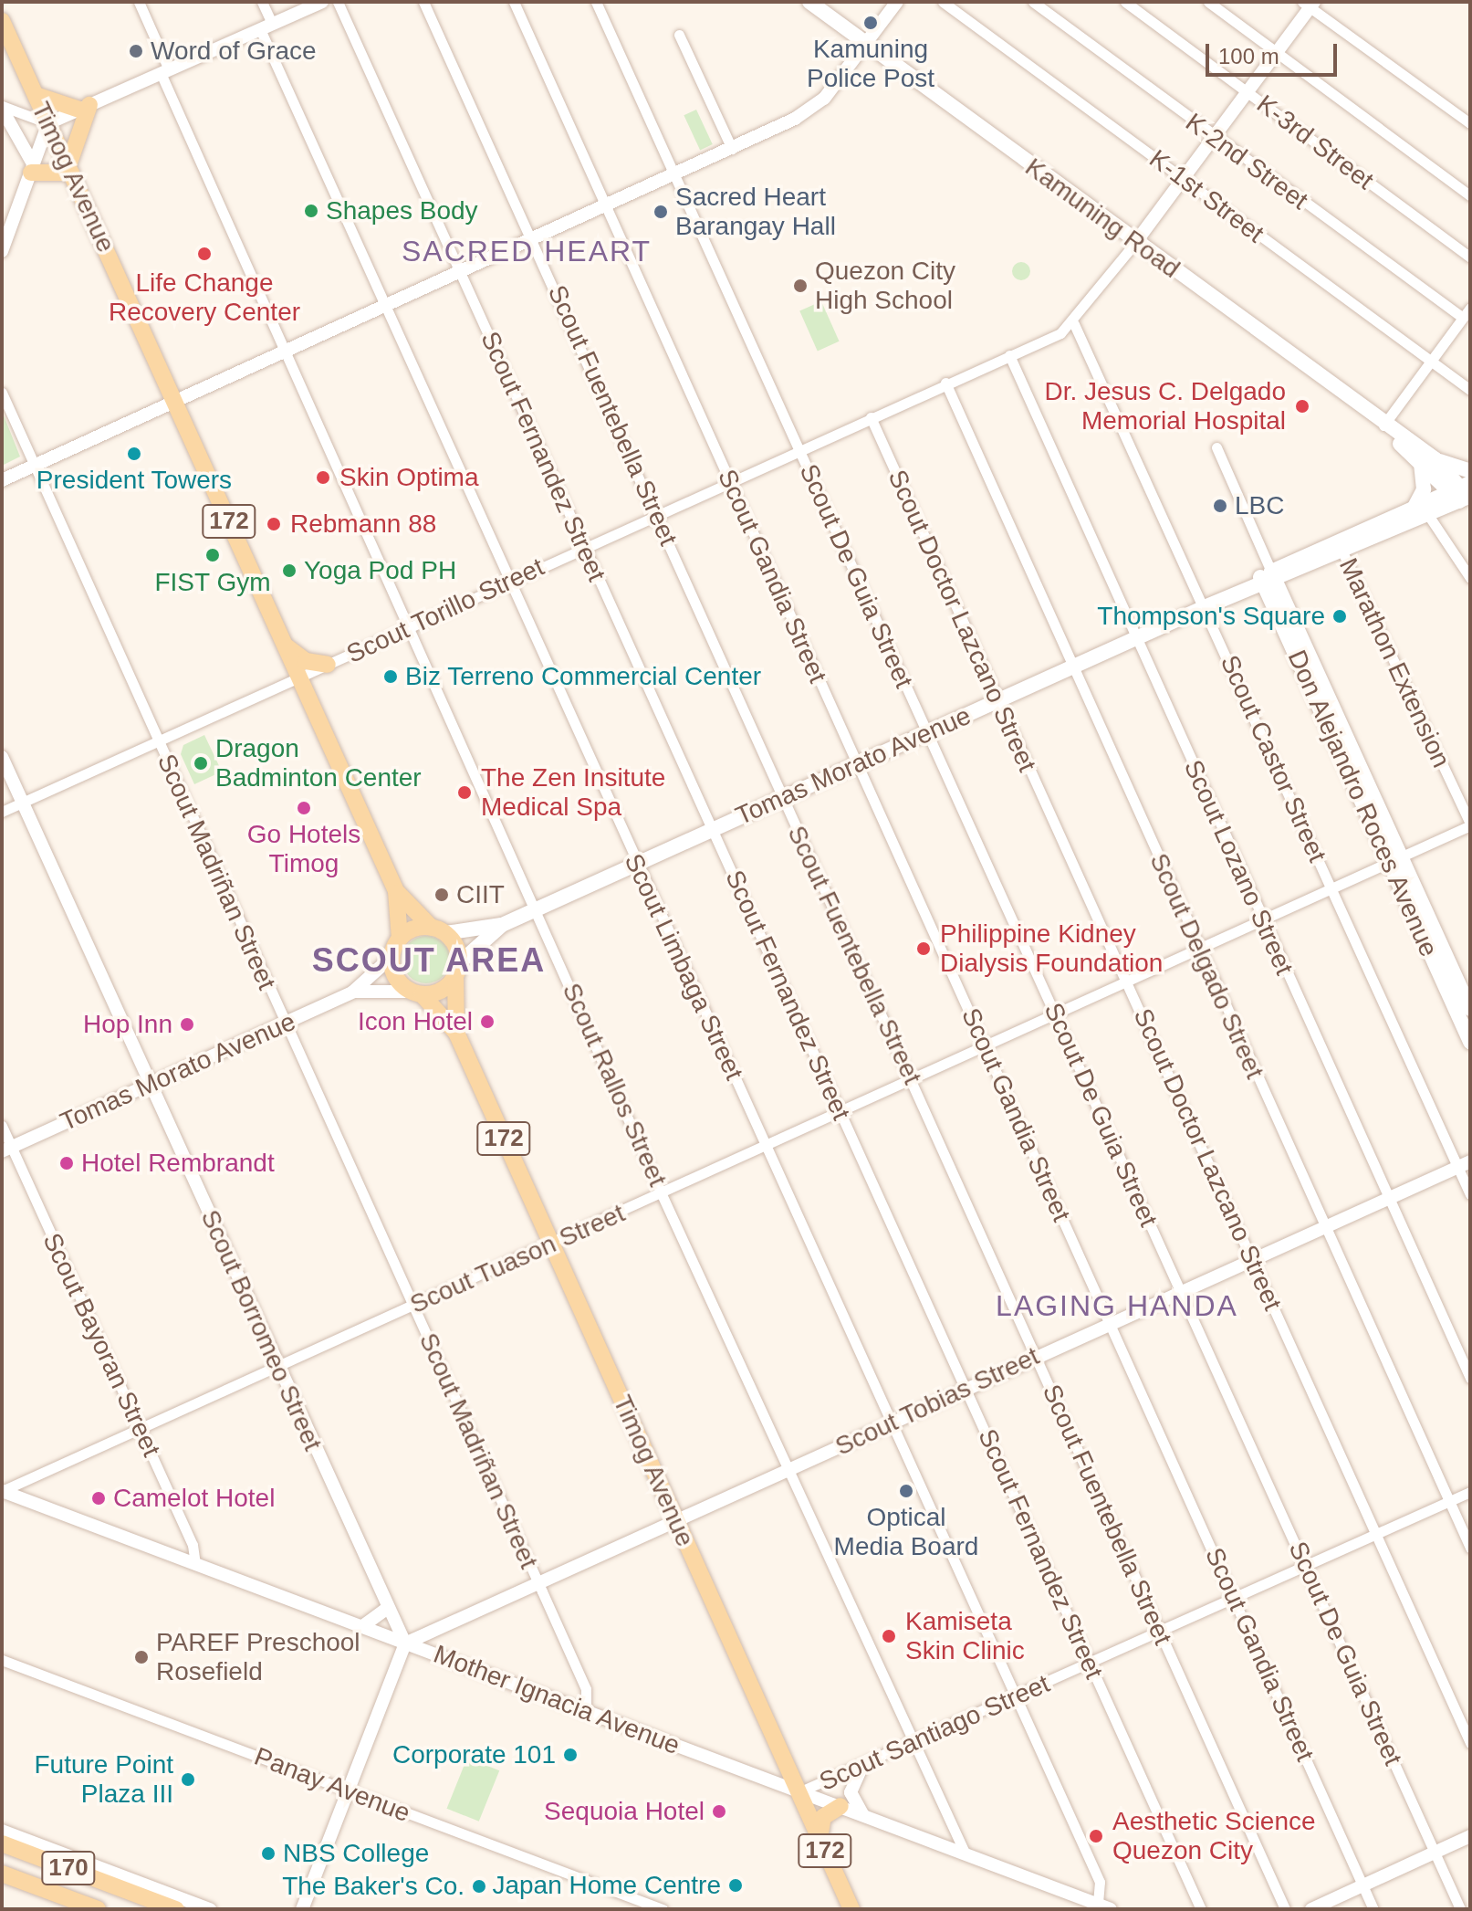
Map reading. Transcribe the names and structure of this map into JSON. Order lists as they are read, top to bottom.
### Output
{
  "streets": {
    "main road": [
      "Timog Avenue",
      "Kamuning Road",
      "172",
      "Tomas Morato Avenue",
      "Don Alejandro Roces Avenue",
      "170"
    ],
    "street": [
      "K-3rd Street",
      "K-2nd Street",
      "K-1st Street",
      "Scout Fuentebella Street",
      "Scout Fernandez Street",
      "Scout Gandia Street",
      "Scout De Guia Street",
      "Scout Torillo Street",
      "Scout Doctor Lazcano Street",
      "Marathon Extension",
      "Scout Castor Street",
      "Scout Lozano Street",
      "Scout Madriñan Street",
      "Scout Delgado Street",
      "Scout Limbaga Street",
      "Scout Rallos Street",
      "Scout Tuason Street",
      "Scout Borromeo Street",
      "Scout Bayoran Street",
      "Scout Tobias Street",
      "Mother Ignacia Avenue",
      "Scout Santiago Street",
      "Panay Avenue"
    ]
  },
  "crossings": [
    ["Timog Avenue", "172"],
    ["Timog Avenue", "Scout Torillo Street"],
    ["Timog Avenue", "Tomas Morato Avenue"],
    ["Timog Avenue", "Scout Tuason Street"],
    ["Timog Avenue", "Scout Tobias Street"],
    ["Timog Avenue", "Mother Ignacia Avenue"],
    ["Timog Avenue", "Scout Santiago Street"],
    ["Kamuning Road", "Scout Torillo Street"],
    ["Kamuning Road", "Tomas Morato Avenue"],
    ["Scout Fuentebella Street", "Scout Torillo Street"],
    ["Scout Fuentebella Street", "Tomas Morato Avenue"],
    ["Scout Fuentebella Street", "Scout Tuason Street"],
    ["Scout Fuentebella Street", "Scout Tobias Street"],
    ["Scout Fuentebella Street", "Scout Santiago Street"],
    ["Scout Fernandez Street", "Scout Torillo Street"],
    ["Scout Fernandez Street", "Tomas Morato Avenue"],
    ["Scout Fernandez Street", "Scout Tuason Street"],
    ["Scout Fernandez Street", "Scout Tobias Street"],
    ["Scout Fernandez Street", "Scout Santiago Street"],
    ["172", "Tomas Morato Avenue"],
    ["Scout Gandia Street", "Scout Torillo Street"],
    ["Scout Gandia Street", "Tomas Morato Avenue"],
    ["Scout Gandia Street", "Scout Tuason Street"],
    ["Scout Gandia Street", "Scout Tobias Street"],
    ["Scout Gandia Street", "Scout Santiago Street"],
    ["Scout De Guia Street", "Scout Torillo Street"],
    ["Scout De Guia Street", "Tomas Morato Avenue"],
    ["Scout De Guia Street", "Scout Tuason Street"],
    ["Scout De Guia Street", "Scout Tobias Street"],
    ["Scout De Guia Street", "Scout Santiago Street"],
    ["Scout Torillo Street", "Scout Doctor Lazcano Street"],
    ["Scout Torillo Street", "Scout Castor Street"],
    ["Scout Torillo Street", "Scout Lozano Street"],
    ["Scout Torillo Street", "Scout Madriñan Street"],
    ["Scout Torillo Street", "Scout Delgado Street"],
    ["Scout Torillo Street", "Scout Limbaga Street"],
    ["Scout Torillo Street", "Scout Rallos Street"],
    ["Scout Torillo Street", "Scout Borromeo Street"],
    ["Scout Doctor Lazcano Street", "Tomas Morato Avenue"],
    ["Scout Doctor Lazcano Street", "Scout Tuason Street"],
    ["Scout Doctor Lazcano Street", "Scout Tobias Street"],
    ["Scout Doctor Lazcano Street", "Scout Santiago Street"],
    ["Marathon Extension", "Tomas Morato Avenue"],
    ["Marathon Extension", "Scout Tuason Street"],
    ["Scout Castor Street", "Tomas Morato Avenue"],
    ["Scout Castor Street", "Scout Tuason Street"],
    ["Scout Castor Street", "Scout Tobias Street"],
    ["Tomas Morato Avenue", "Don Alejandro Roces Avenue"],
    ["Tomas Morato Avenue", "Scout Lozano Street"],
    ["Tomas Morato Avenue", "Scout Madriñan Street"],
    ["Tomas Morato Avenue", "Scout Delgado Street"],
    ["Tomas Morato Avenue", "Scout Limbaga Street"],
    ["Tomas Morato Avenue", "Scout Rallos Street"],
    ["Tomas Morato Avenue", "Scout Borromeo Street"],
    ["Tomas Morato Avenue", "Scout Bayoran Street"],
    ["Don Alejandro Roces Avenue", "Scout Tuason Street"],
    ["Scout Lozano Street", "Scout Tuason Street"],
    ["Scout Lozano Street", "Scout Tobias Street"],
    ["Scout Madriñan Street", "Scout Tuason Street"],
    ["Scout Madriñan Street", "Scout Tobias Street"],
    ["Scout Madriñan Street", "Mother Ignacia Avenue"],
    ["Scout Delgado Street", "Scout Tuason Street"],
    ["Scout Delgado Street", "Scout Tobias Street"],
    ["Scout Delgado Street", "Scout Santiago Street"],
    ["Scout Limbaga Street", "Scout Tuason Street"],
    ["Scout Limbaga Street", "Scout Tobias Street"],
    ["Scout Limbaga Street", "Mother Ignacia Avenue"],
    ["Scout Limbaga Street", "Scout Santiago Street"],
    ["Scout Rallos Street", "Scout Tuason Street"],
    ["Scout Rallos Street", "Scout Tobias Street"],
    ["Scout Rallos Street", "Mother Ignacia Avenue"],
    ["Scout Rallos Street", "Scout Santiago Street"],
    ["Scout Tuason Street", "Scout Borromeo Street"],
    ["Scout Tuason Street", "Scout Bayoran Street"],
    ["Scout Tuason Street", "Mother Ignacia Avenue"],
    ["Scout Borromeo Street", "Scout Tobias Street"],
    ["Scout Borromeo Street", "Mother Ignacia Avenue"],
    ["Scout Bayoran Street", "Mother Ignacia Avenue"],
    ["Scout Tobias Street", "Mother Ignacia Avenue"],
    ["Mother Ignacia Avenue", "Scout Santiago Street"]
  ],
  "districts": ["SACRED HEART", "SCOUT AREA", "LAGING HANDA"],
  "places": [
    "Kamuning Police Post",
    "Word of Grace",
    "Shapes Body",
    "Sacred Heart Barangay Hall",
    "Life Change Recovery Center",
    "Quezon City High School",
    "Dr. Jesus C. Delgado Memorial Hospital",
    "President Towers",
    "Skin Optima",
    "LBC",
    "Rebmann 88",
    "FIST Gym",
    "Yoga Pod PH",
    "Thompson's Square",
    "Biz Terreno Commercial Center",
    "Dragon Badminton Center",
    "The Zen Insitute Medical Spa",
    "Go Hotels Timog",
    "CIIT",
    "Philippine Kidney Dialysis Foundation",
    "Icon Hotel",
    "Hop Inn",
    "Hotel Rembrandt",
    "Optical Media Board",
    "Camelot Hotel",
    "Kamiseta Skin Clinic",
    "PAREF Preschool Rosefield",
    "Corporate 101",
    "Future Point Plaza III",
    "Sequoia Hotel",
    "Aesthetic Science Quezon City",
    "NBS College",
    "Japan Home Centre",
    "The Baker's Co."
  ],
  "scale_bar": "100 m"
}
